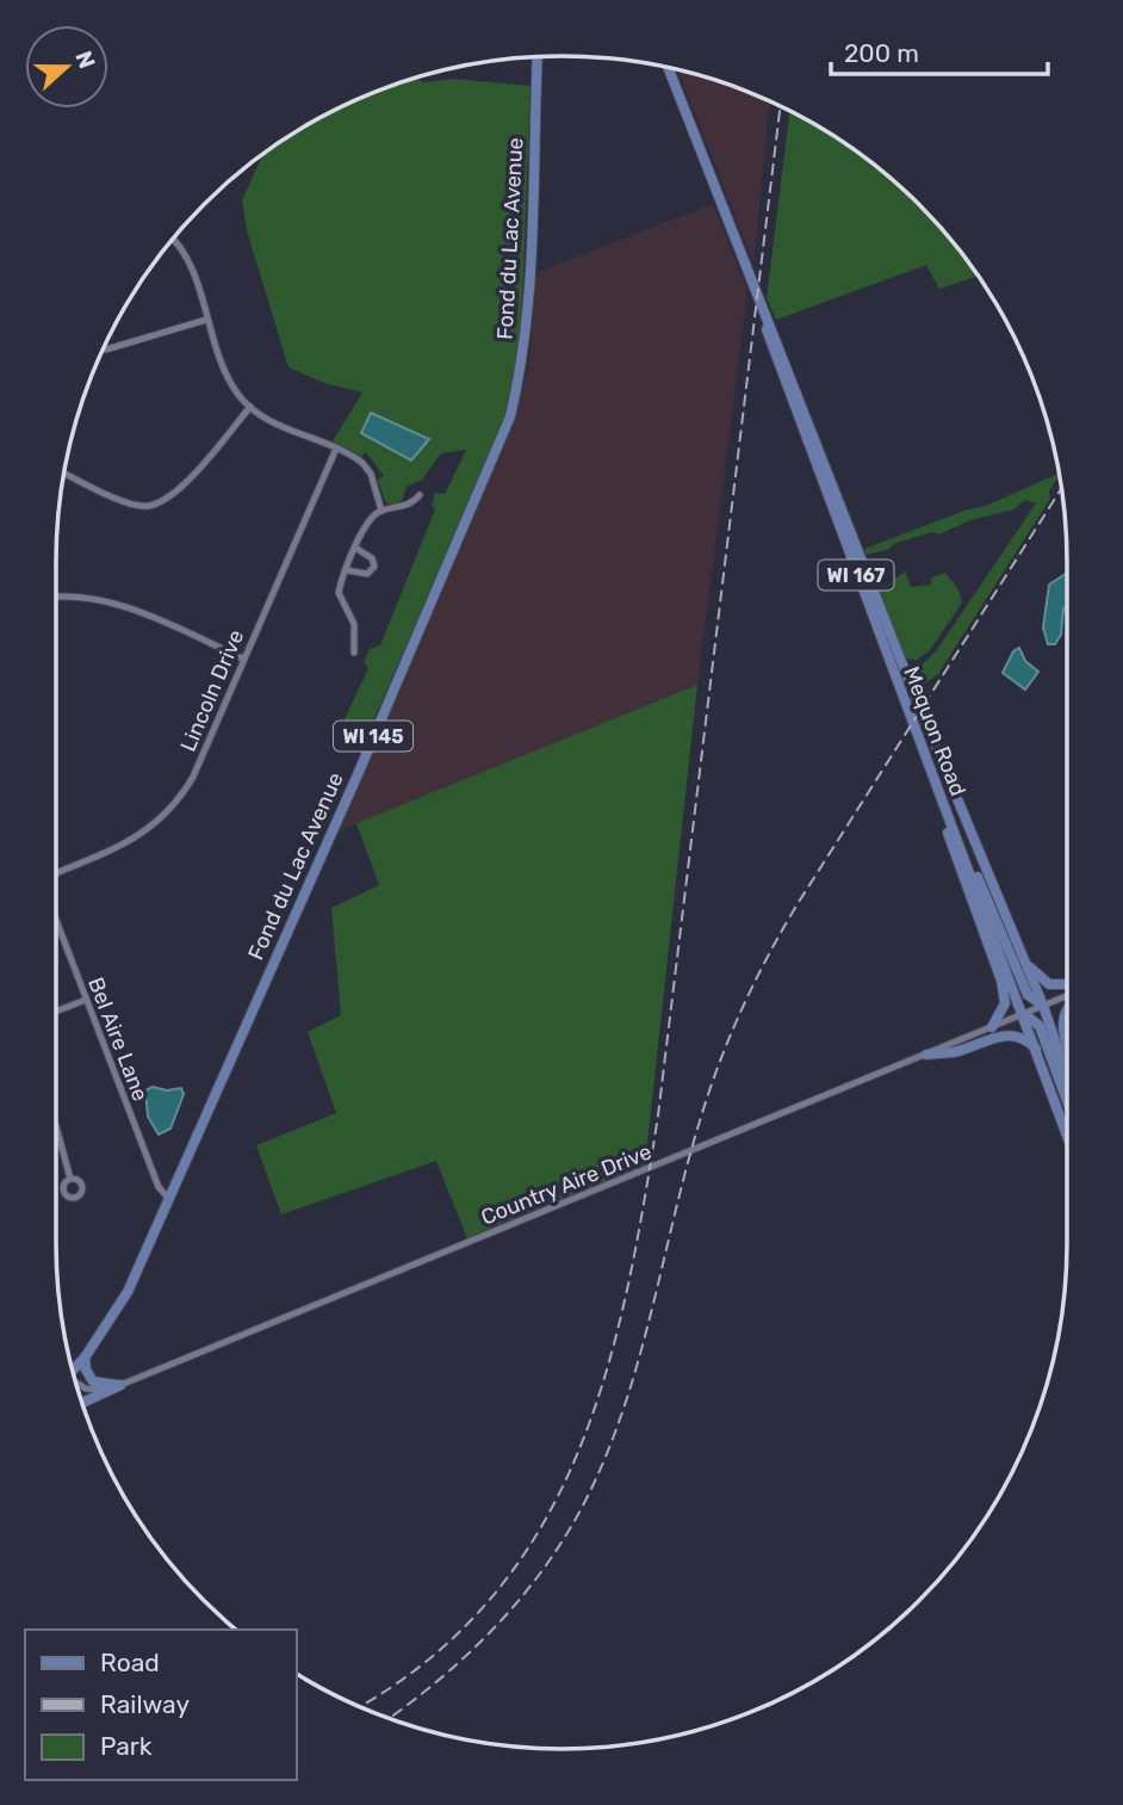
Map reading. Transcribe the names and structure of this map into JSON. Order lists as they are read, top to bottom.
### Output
{
  "streets": {
    "main road": [
      "Fond du Lac Avenue",
      "WI 167",
      "Mequon Road",
      "WI 145"
    ],
    "street": ["Lincoln Drive", "Bel Aire Lane", "Country Aire Drive"]
  },
  "crossings": [
    ["Fond du Lac Avenue", "Bel Aire Lane"],
    ["Mequon Road", "Country Aire Drive"]
  ],
  "legend": ["Road", "Railway", "Park"],
  "scale_bar": "200 m",
  "north": "right"
}
